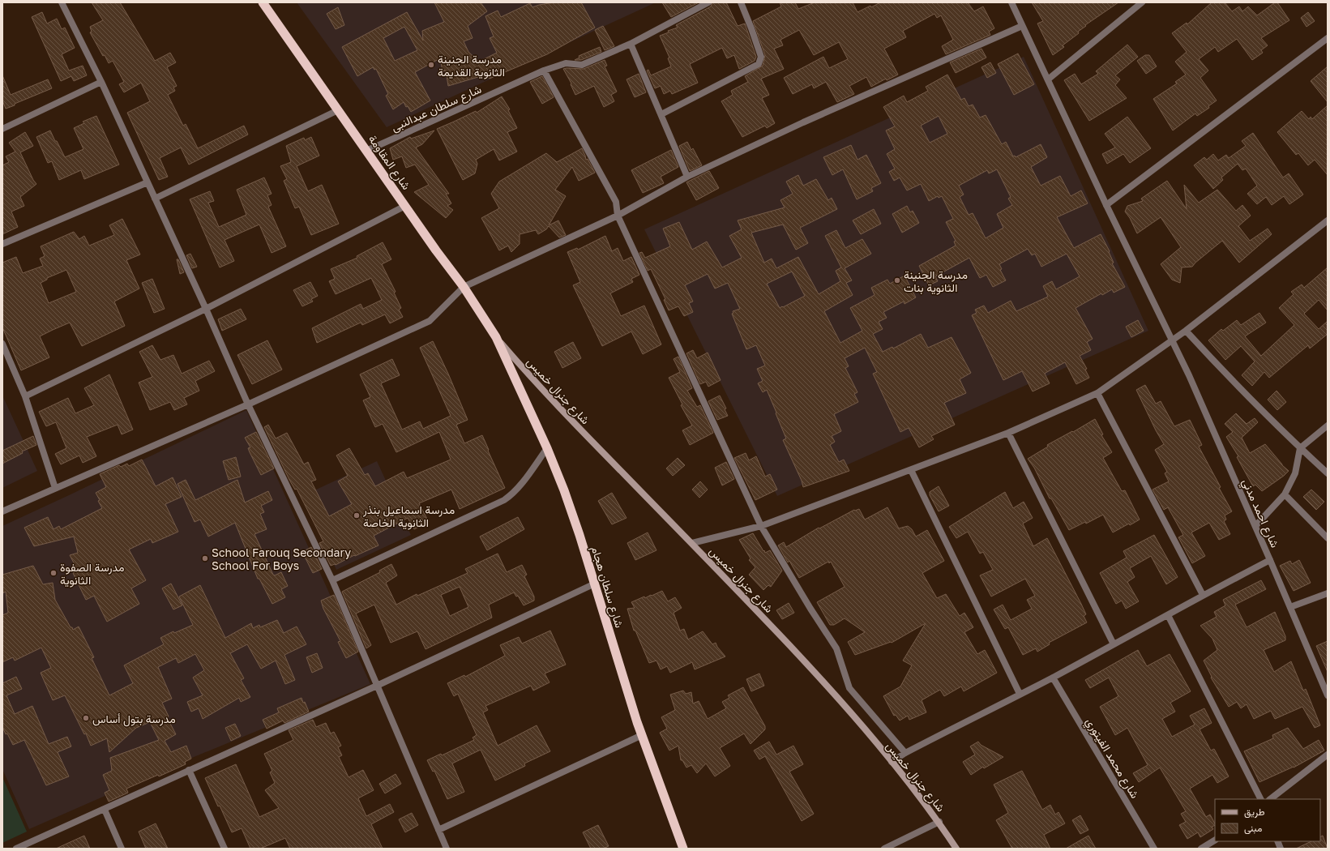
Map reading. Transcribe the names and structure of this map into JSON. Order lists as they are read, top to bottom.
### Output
{
  "streets": {
    "highway": ["شارع المقاومة", "شارع سلطان هجام"],
    "main road": ["شارع جنرال خميس"],
    "street": ["شارع سلطان عبدالنبى", "شارع احمد مدني", "شارع محمد الفيتوري"]
  },
  "crossings": [
    ["شارع سلطان عبدالنبى", "شارع المقاومة"],
    ["شارع المقاومة", "شارع جنرال خميس"],
    ["شارع المقاومة", "شارع سلطان هجام"],
    ["شارع جنرال خميس", "شارع سلطان هجام"]
  ],
  "places": [
    "مدرسة الجنينة الثانوية القديمة",
    "مدرسة الجنينة الثانوية بنات",
    "مدرسة اسماعيل بنذر الثانوية الخاصة",
    "School Farouq Secondary School For Boys",
    "مدرسة الصفوة الثانوية",
    "مدرسة بتول أساس"
  ],
  "legend": ["طريق", "مبنى"]
}
